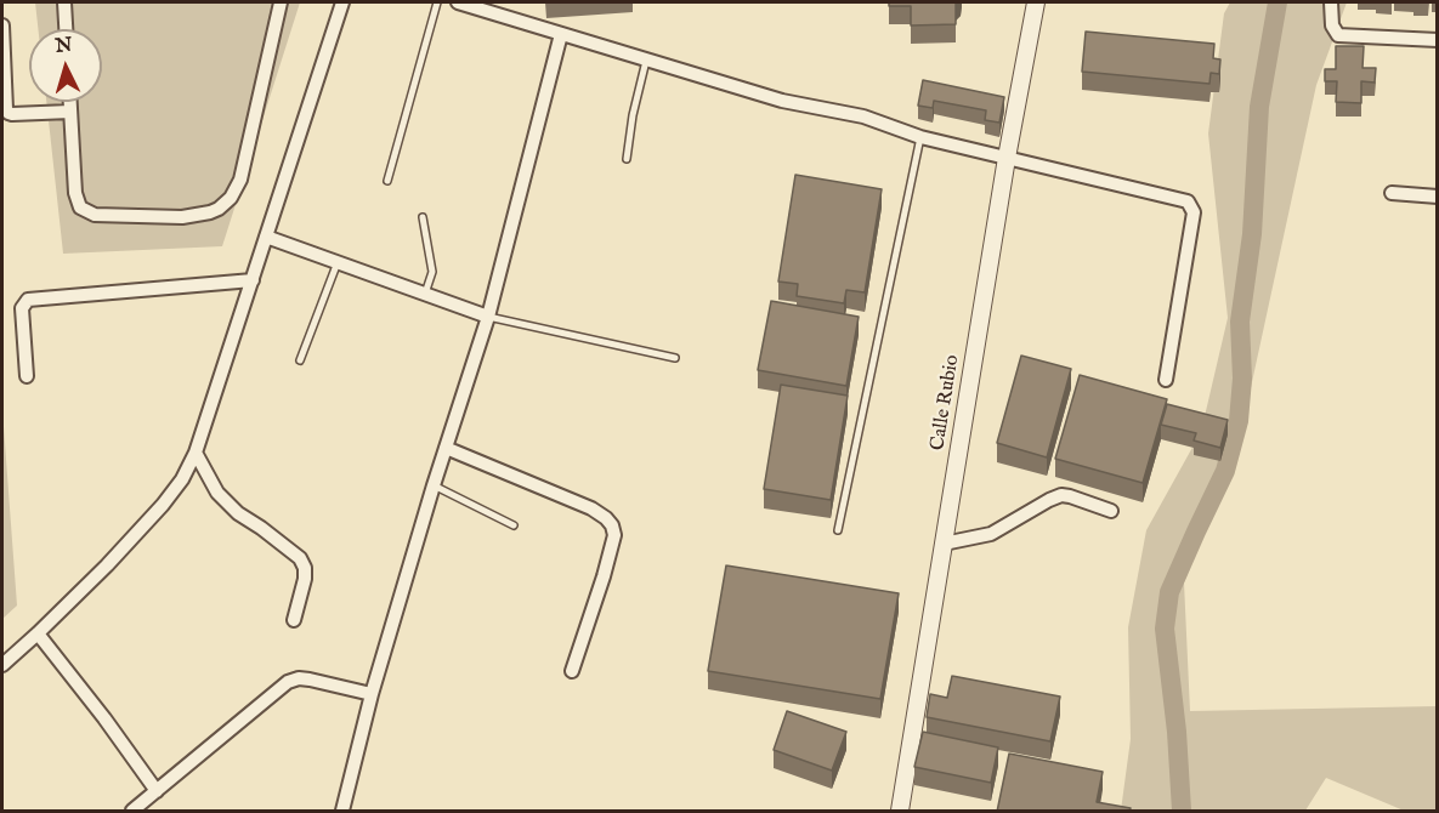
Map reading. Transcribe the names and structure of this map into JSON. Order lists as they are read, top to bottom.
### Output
{
  "streets": {
    "street": ["Calle Rubio"]
  },
  "north": "top"
}
